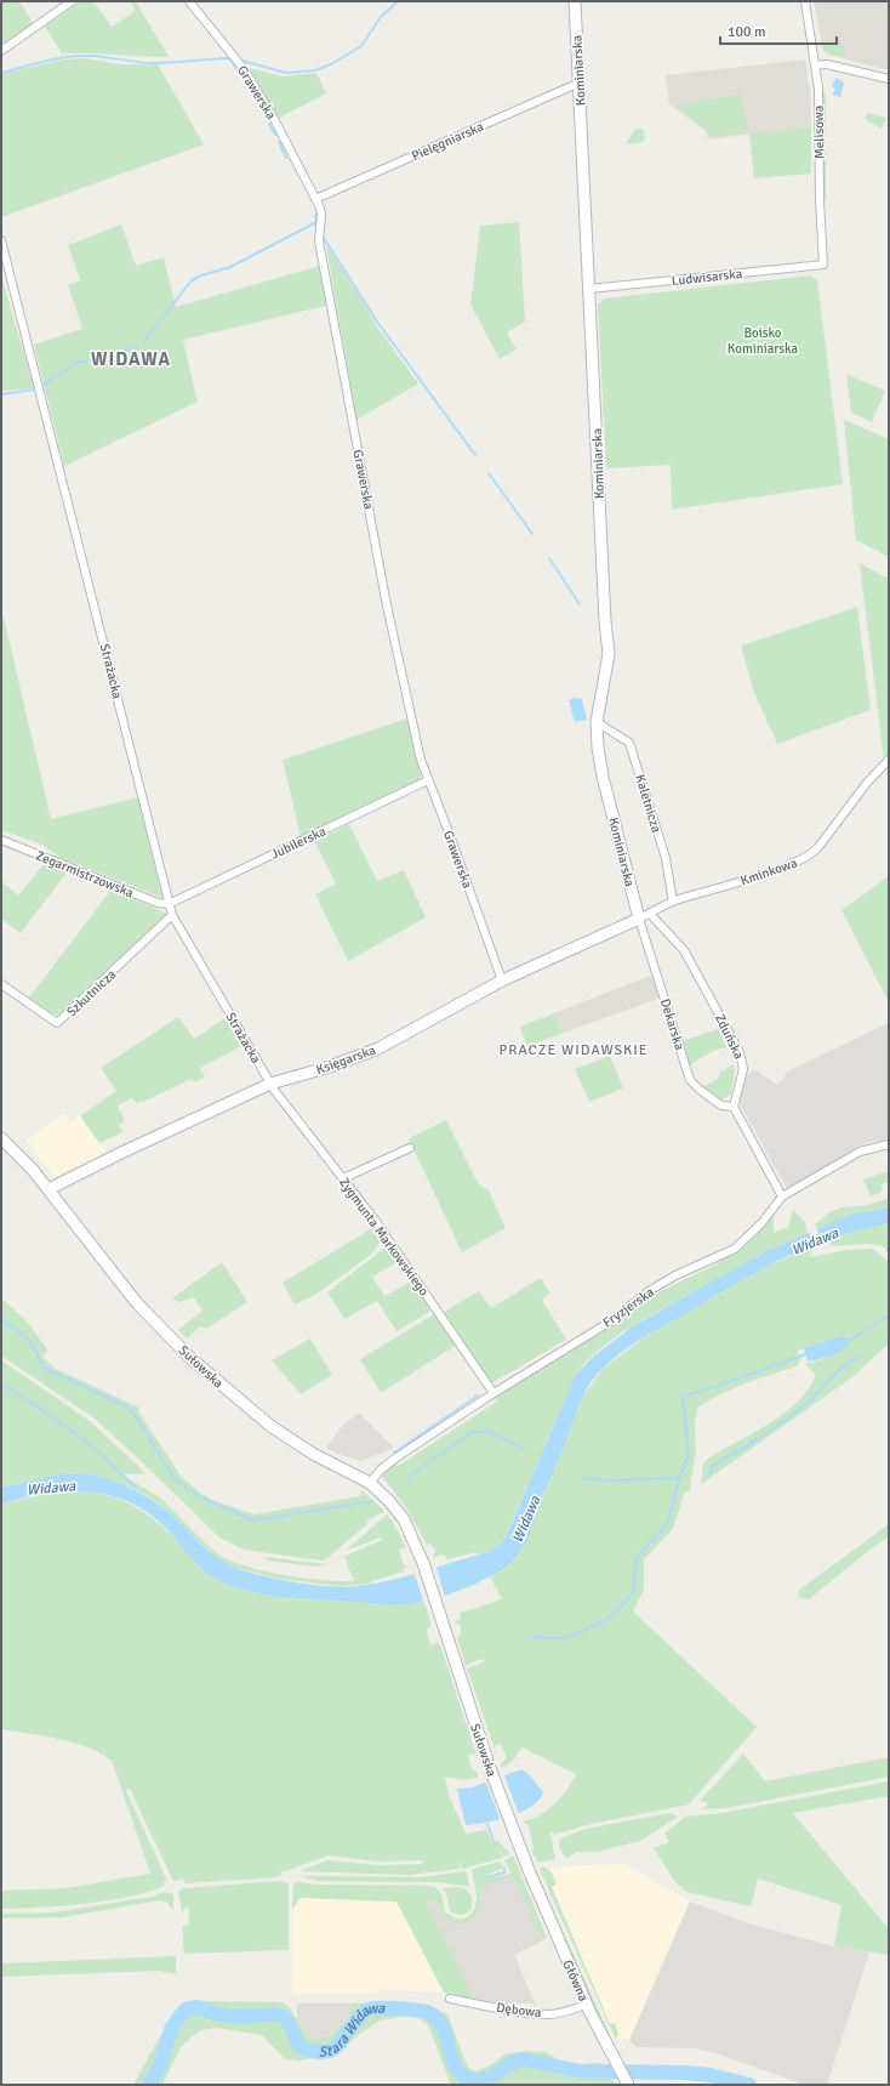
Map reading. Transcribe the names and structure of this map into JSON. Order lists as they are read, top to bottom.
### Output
{
  "streets": {
    "street": [
      "Kominiarska",
      "Grawerska",
      "Melisowa",
      "Pielęgniarska",
      "Ludwisarska",
      "Strażacka",
      "Kaletnicza",
      "Jubilerska",
      "Kminkowa",
      "Zegarmistrzowska",
      "Szkutnicza",
      "Dekarska",
      "Zduńska",
      "Księgarska",
      "Zygmunta Markowskiego",
      "Fryzjerska",
      "Sułowska",
      "Główna",
      "Dębowa"
    ]
  },
  "crossings": [
    ["Kominiarska", "Pielęgniarska"],
    ["Kominiarska", "Ludwisarska"],
    ["Kominiarska", "Kaletnicza"],
    ["Kominiarska", "Kminkowa"],
    ["Kominiarska", "Dekarska"],
    ["Kominiarska", "Księgarska"],
    ["Grawerska", "Pielęgniarska"],
    ["Grawerska", "Jubilerska"],
    ["Grawerska", "Księgarska"],
    ["Melisowa", "Ludwisarska"],
    ["Strażacka", "Jubilerska"],
    ["Strażacka", "Zegarmistrzowska"],
    ["Strażacka", "Szkutnicza"],
    ["Strażacka", "Księgarska"],
    ["Strażacka", "Zygmunta Markowskiego"],
    ["Kaletnicza", "Kminkowa"],
    ["Jubilerska", "Zegarmistrzowska"],
    ["Kminkowa", "Dekarska"],
    ["Kminkowa", "Zduńska"],
    ["Kminkowa", "Księgarska"],
    ["Dekarska", "Zduńska"],
    ["Dekarska", "Księgarska"],
    ["Księgarska", "Zygmunta Markowskiego"],
    ["Księgarska", "Sułowska"],
    ["Zygmunta Markowskiego", "Fryzjerska"],
    ["Fryzjerska", "Sułowska"],
    ["Sułowska", "Główna"],
    ["Główna", "Dębowa"]
  ],
  "districts": ["WIDAWA", "PRACZE WIDAWSKIE"],
  "water": ["Widawa", "Stara Widawa"],
  "parks": ["Boisko Kominiarska"],
  "scale_bar": "100 m"
}
